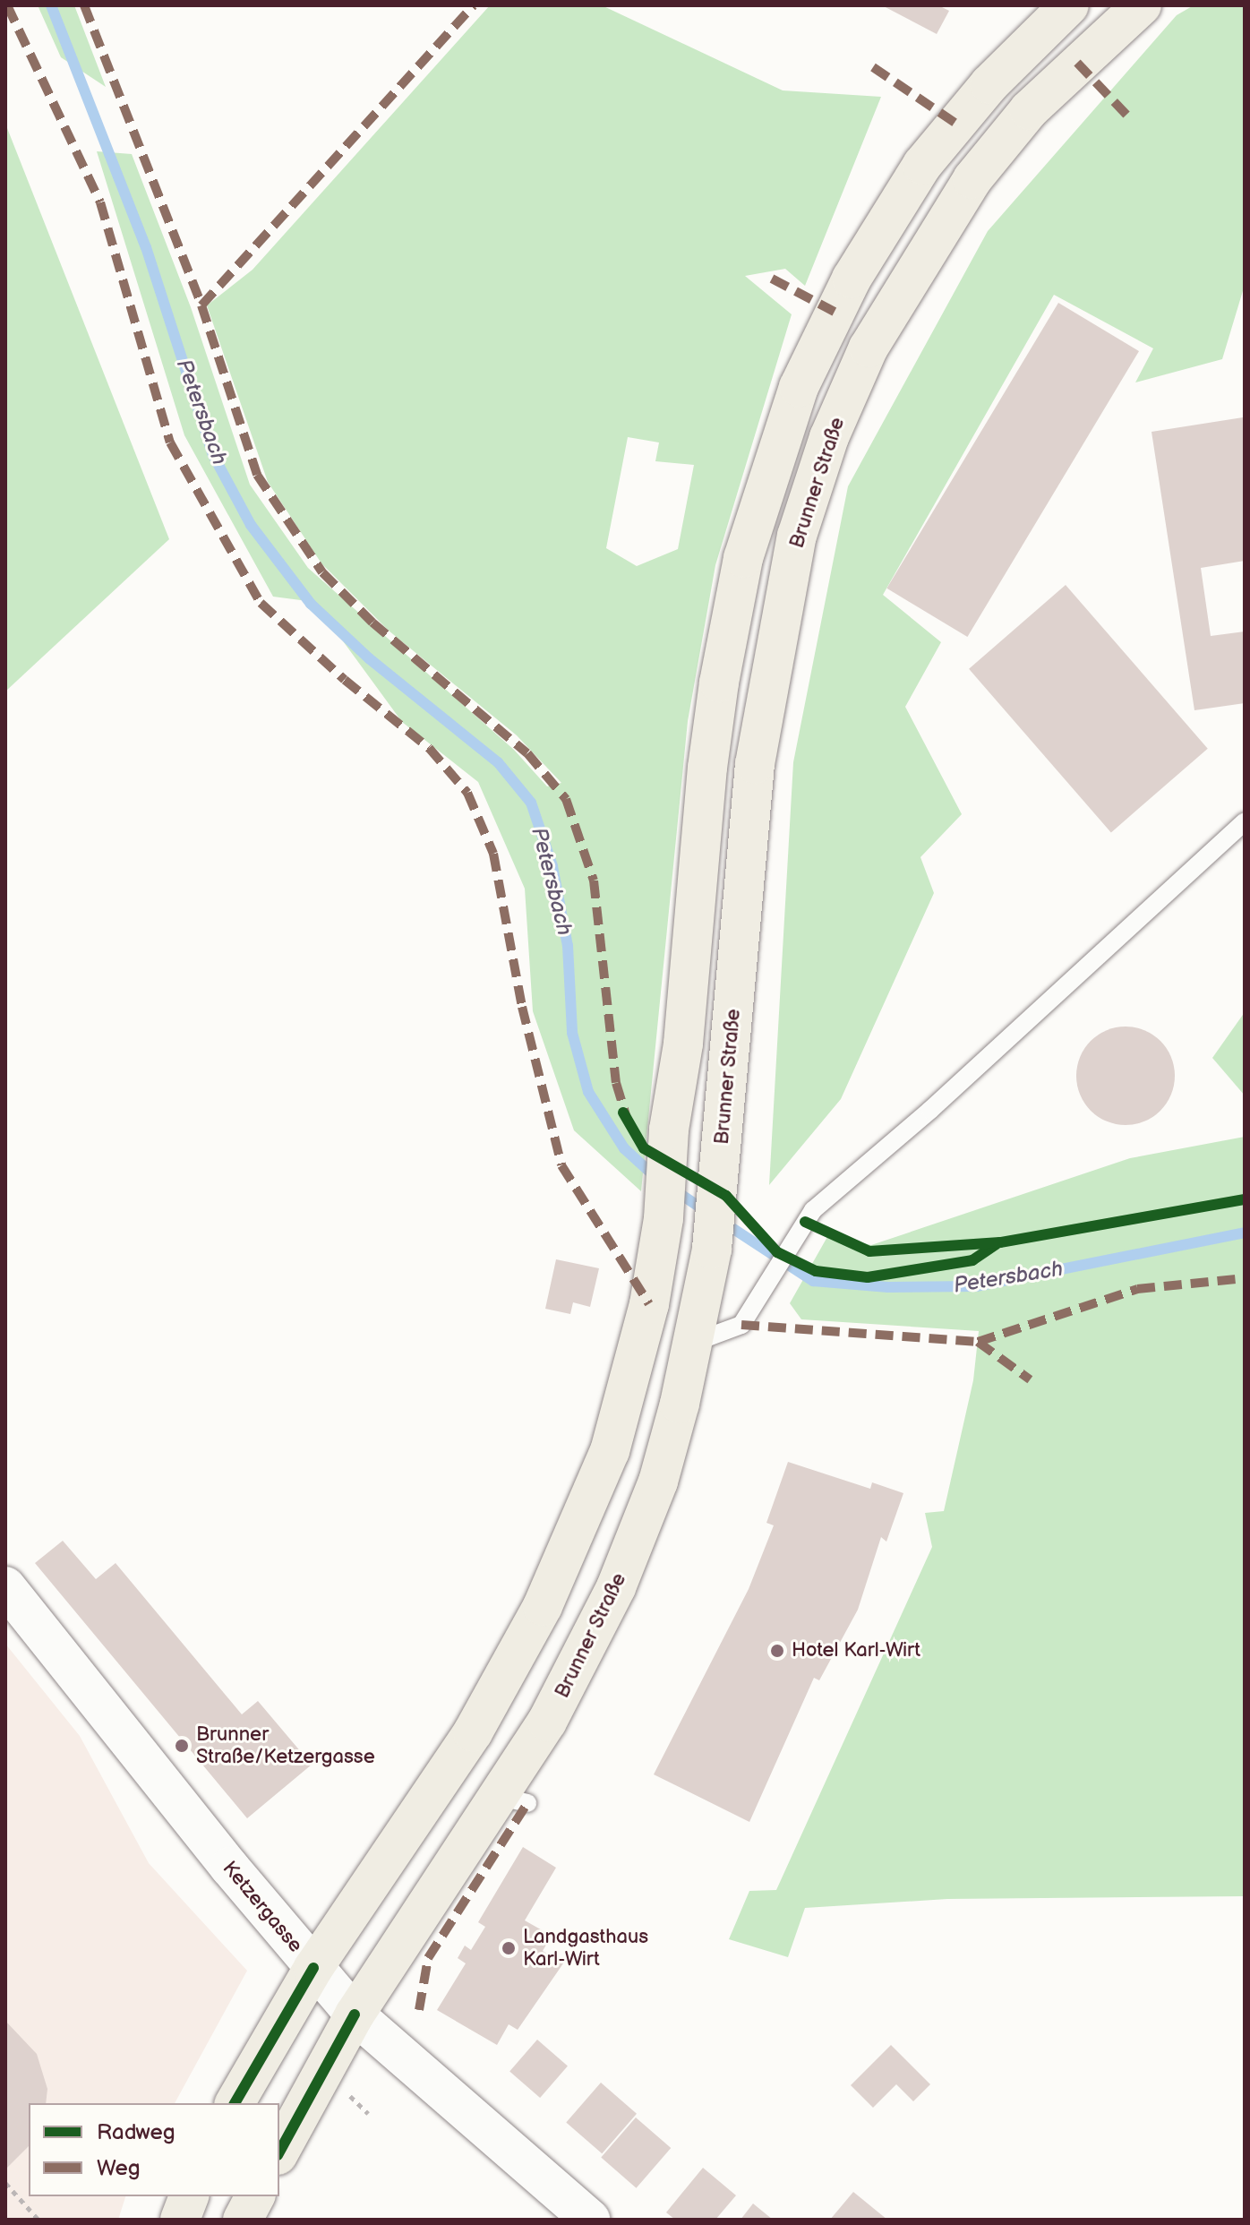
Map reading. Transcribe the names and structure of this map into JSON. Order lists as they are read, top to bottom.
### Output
{
  "streets": {
    "main road": ["Brunner Straße", "Ketzergasse"]
  },
  "crossings": [
    ["Brunner Straße", "Ketzergasse"]
  ],
  "water": ["Petersbach"],
  "places": ["Hotel Karl-Wirt", "Brunner Straße/Ketzergasse", "Landgasthaus Karl-Wirt"],
  "legend": ["Radweg", "Weg"]
}
